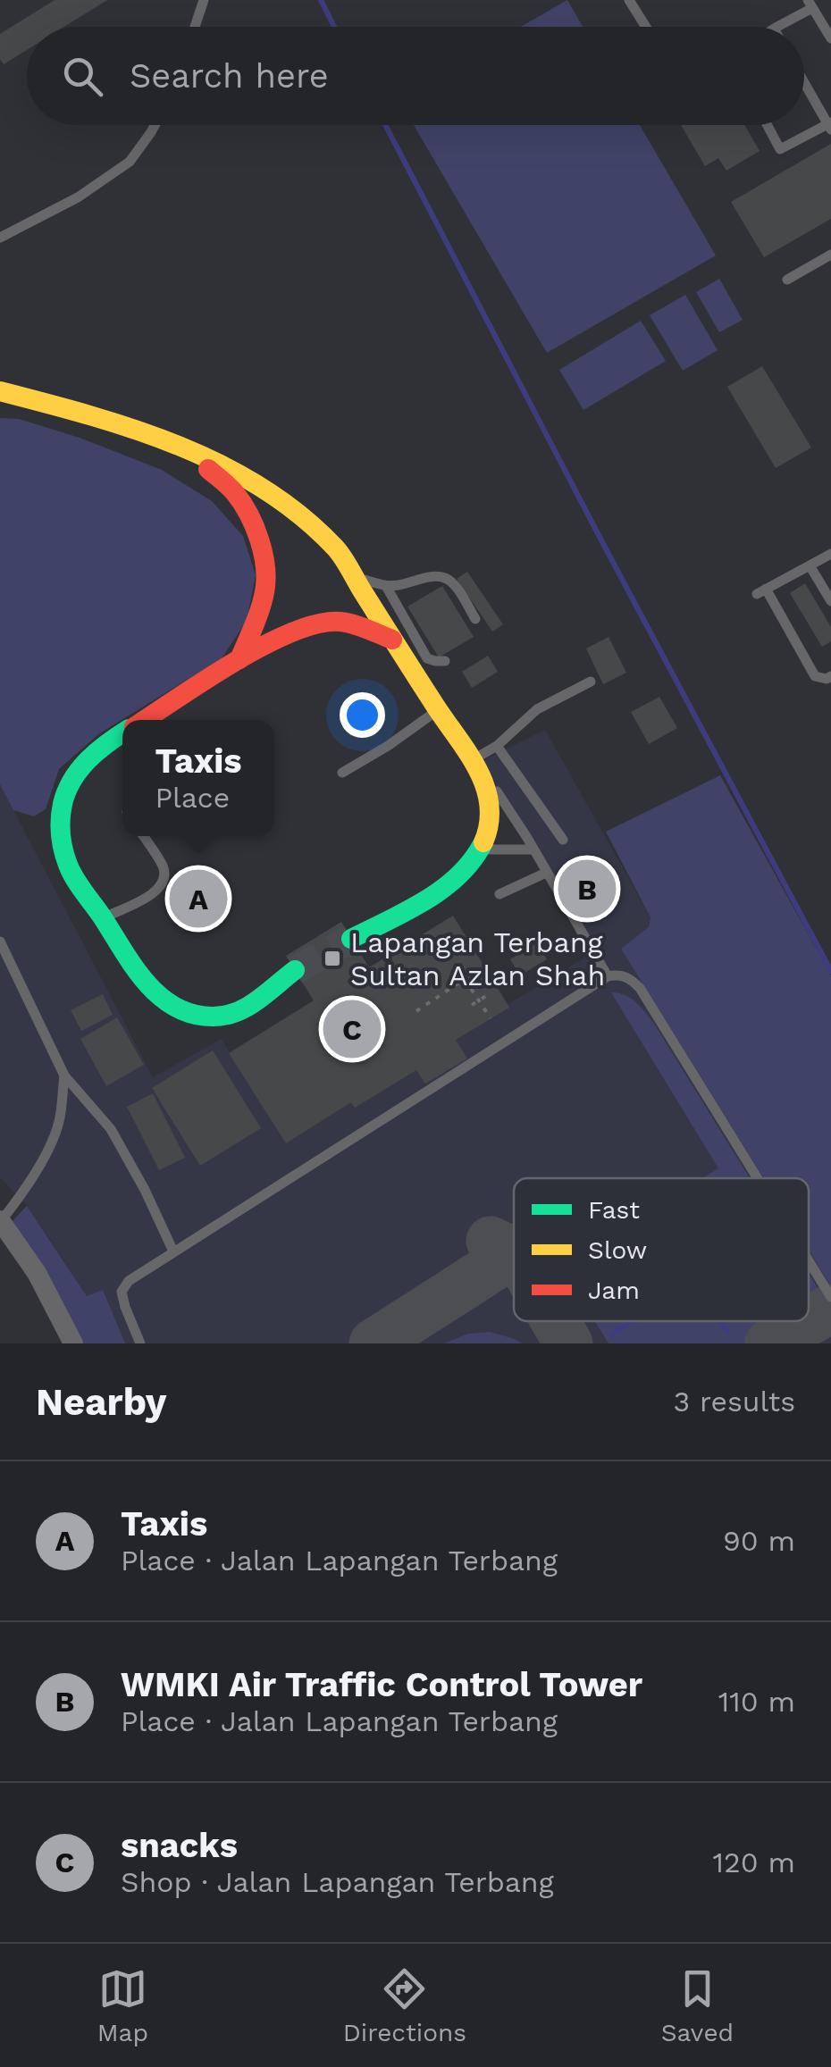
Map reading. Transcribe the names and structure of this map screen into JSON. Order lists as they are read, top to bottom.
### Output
{
  "places": {
    "transit": ["Lapangan Terbang Sultan Azlan Shah"]
  },
  "legend": ["Fast", "Slow", "Jam"],
  "page": {
    "search": "Search here",
    "popup": ["Taxis", "Place"],
    "pins": ["B", "A", "C"],
    "heading": ["Nearby", "3 results"],
    "list": [
      {
        "mark": "A",
        "name": "Taxis",
        "note": "Place · Jalan Lapangan Terbang",
        "value": "90 m"
      },
      {
        "mark": "B",
        "name": "WMKI Air Traffic Control Tower",
        "note": "Place · Jalan Lapangan Terbang",
        "value": "110 m"
      },
      {
        "mark": "C",
        "name": "snacks",
        "note": "Shop · Jalan Lapangan Terbang",
        "value": "120 m"
      }
    ],
    "nav": ["Map", "Directions", "Saved"]
  }
}
